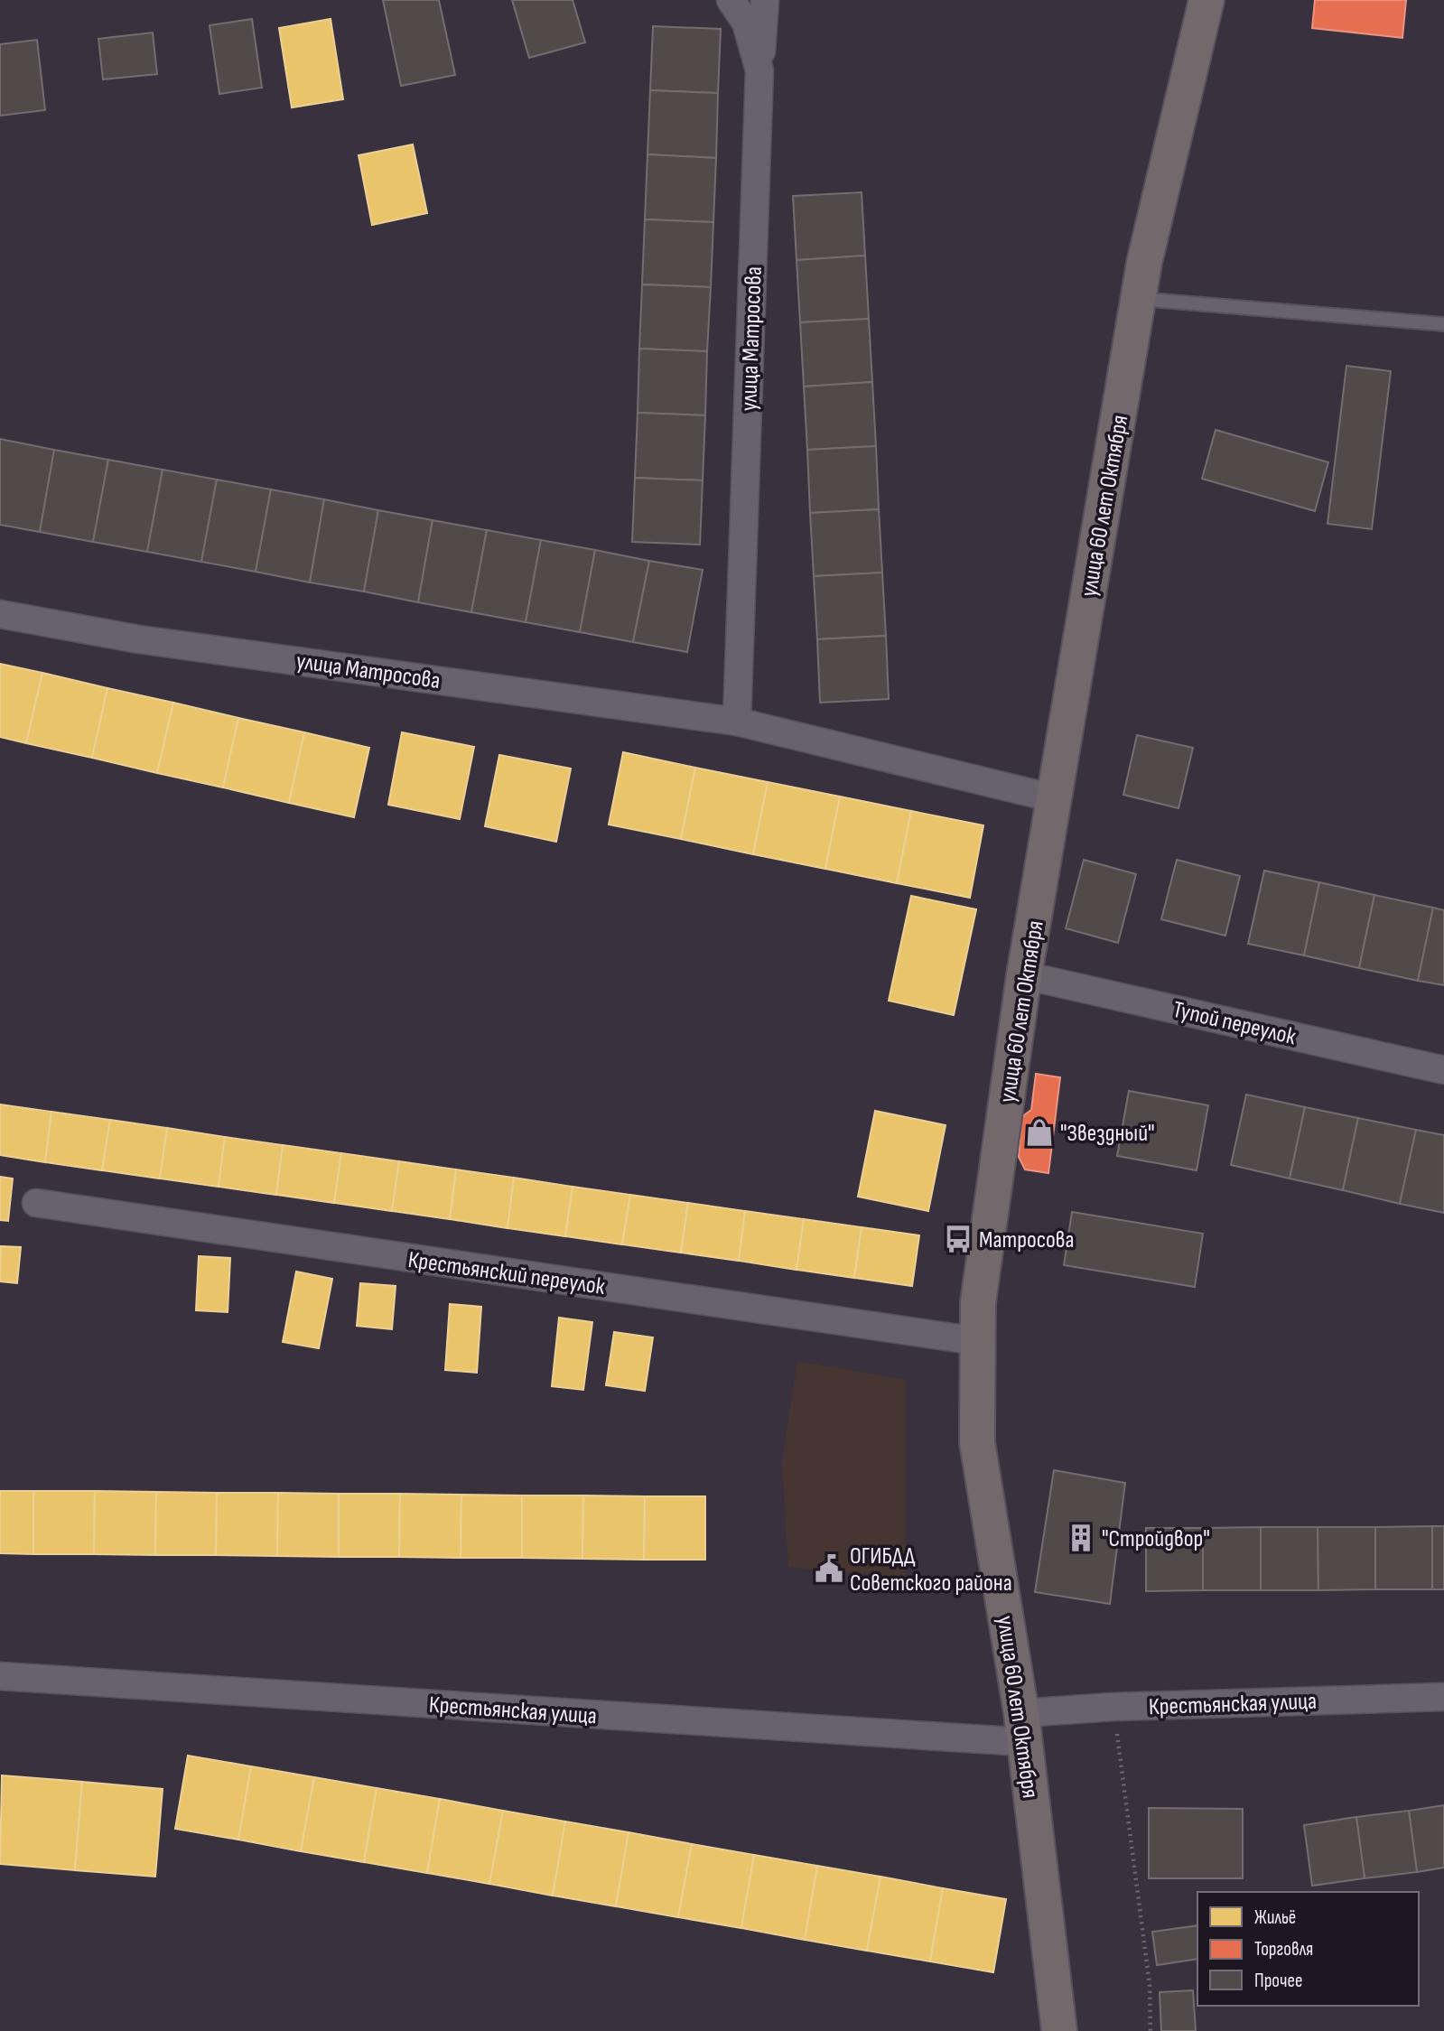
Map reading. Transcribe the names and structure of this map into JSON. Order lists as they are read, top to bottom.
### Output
{
  "streets": {
    "main road": ["улица 60 лет Октября"],
    "street": [
      "улица Матросова",
      "Тупой переулок",
      "Крестьянский переулок",
      "Крестьянская улица"
    ]
  },
  "crossings": [
    ["улица Матросова", "улица 60 лет Октября"],
    ["улица 60 лет Октября", "Тупой переулок"],
    ["улица 60 лет Октября", "Крестьянский переулок"],
    ["улица 60 лет Октября", "Крестьянская улица"]
  ],
  "places": {
    "shop": ["\"Звездный\""],
    "bus stop": ["Матросова"],
    "building": ["\"Стройдвор\""],
    "public building": ["ОГИБДД Советского района"]
  },
  "legend": ["Жильё", "Торговля", "Прочее"]
}
